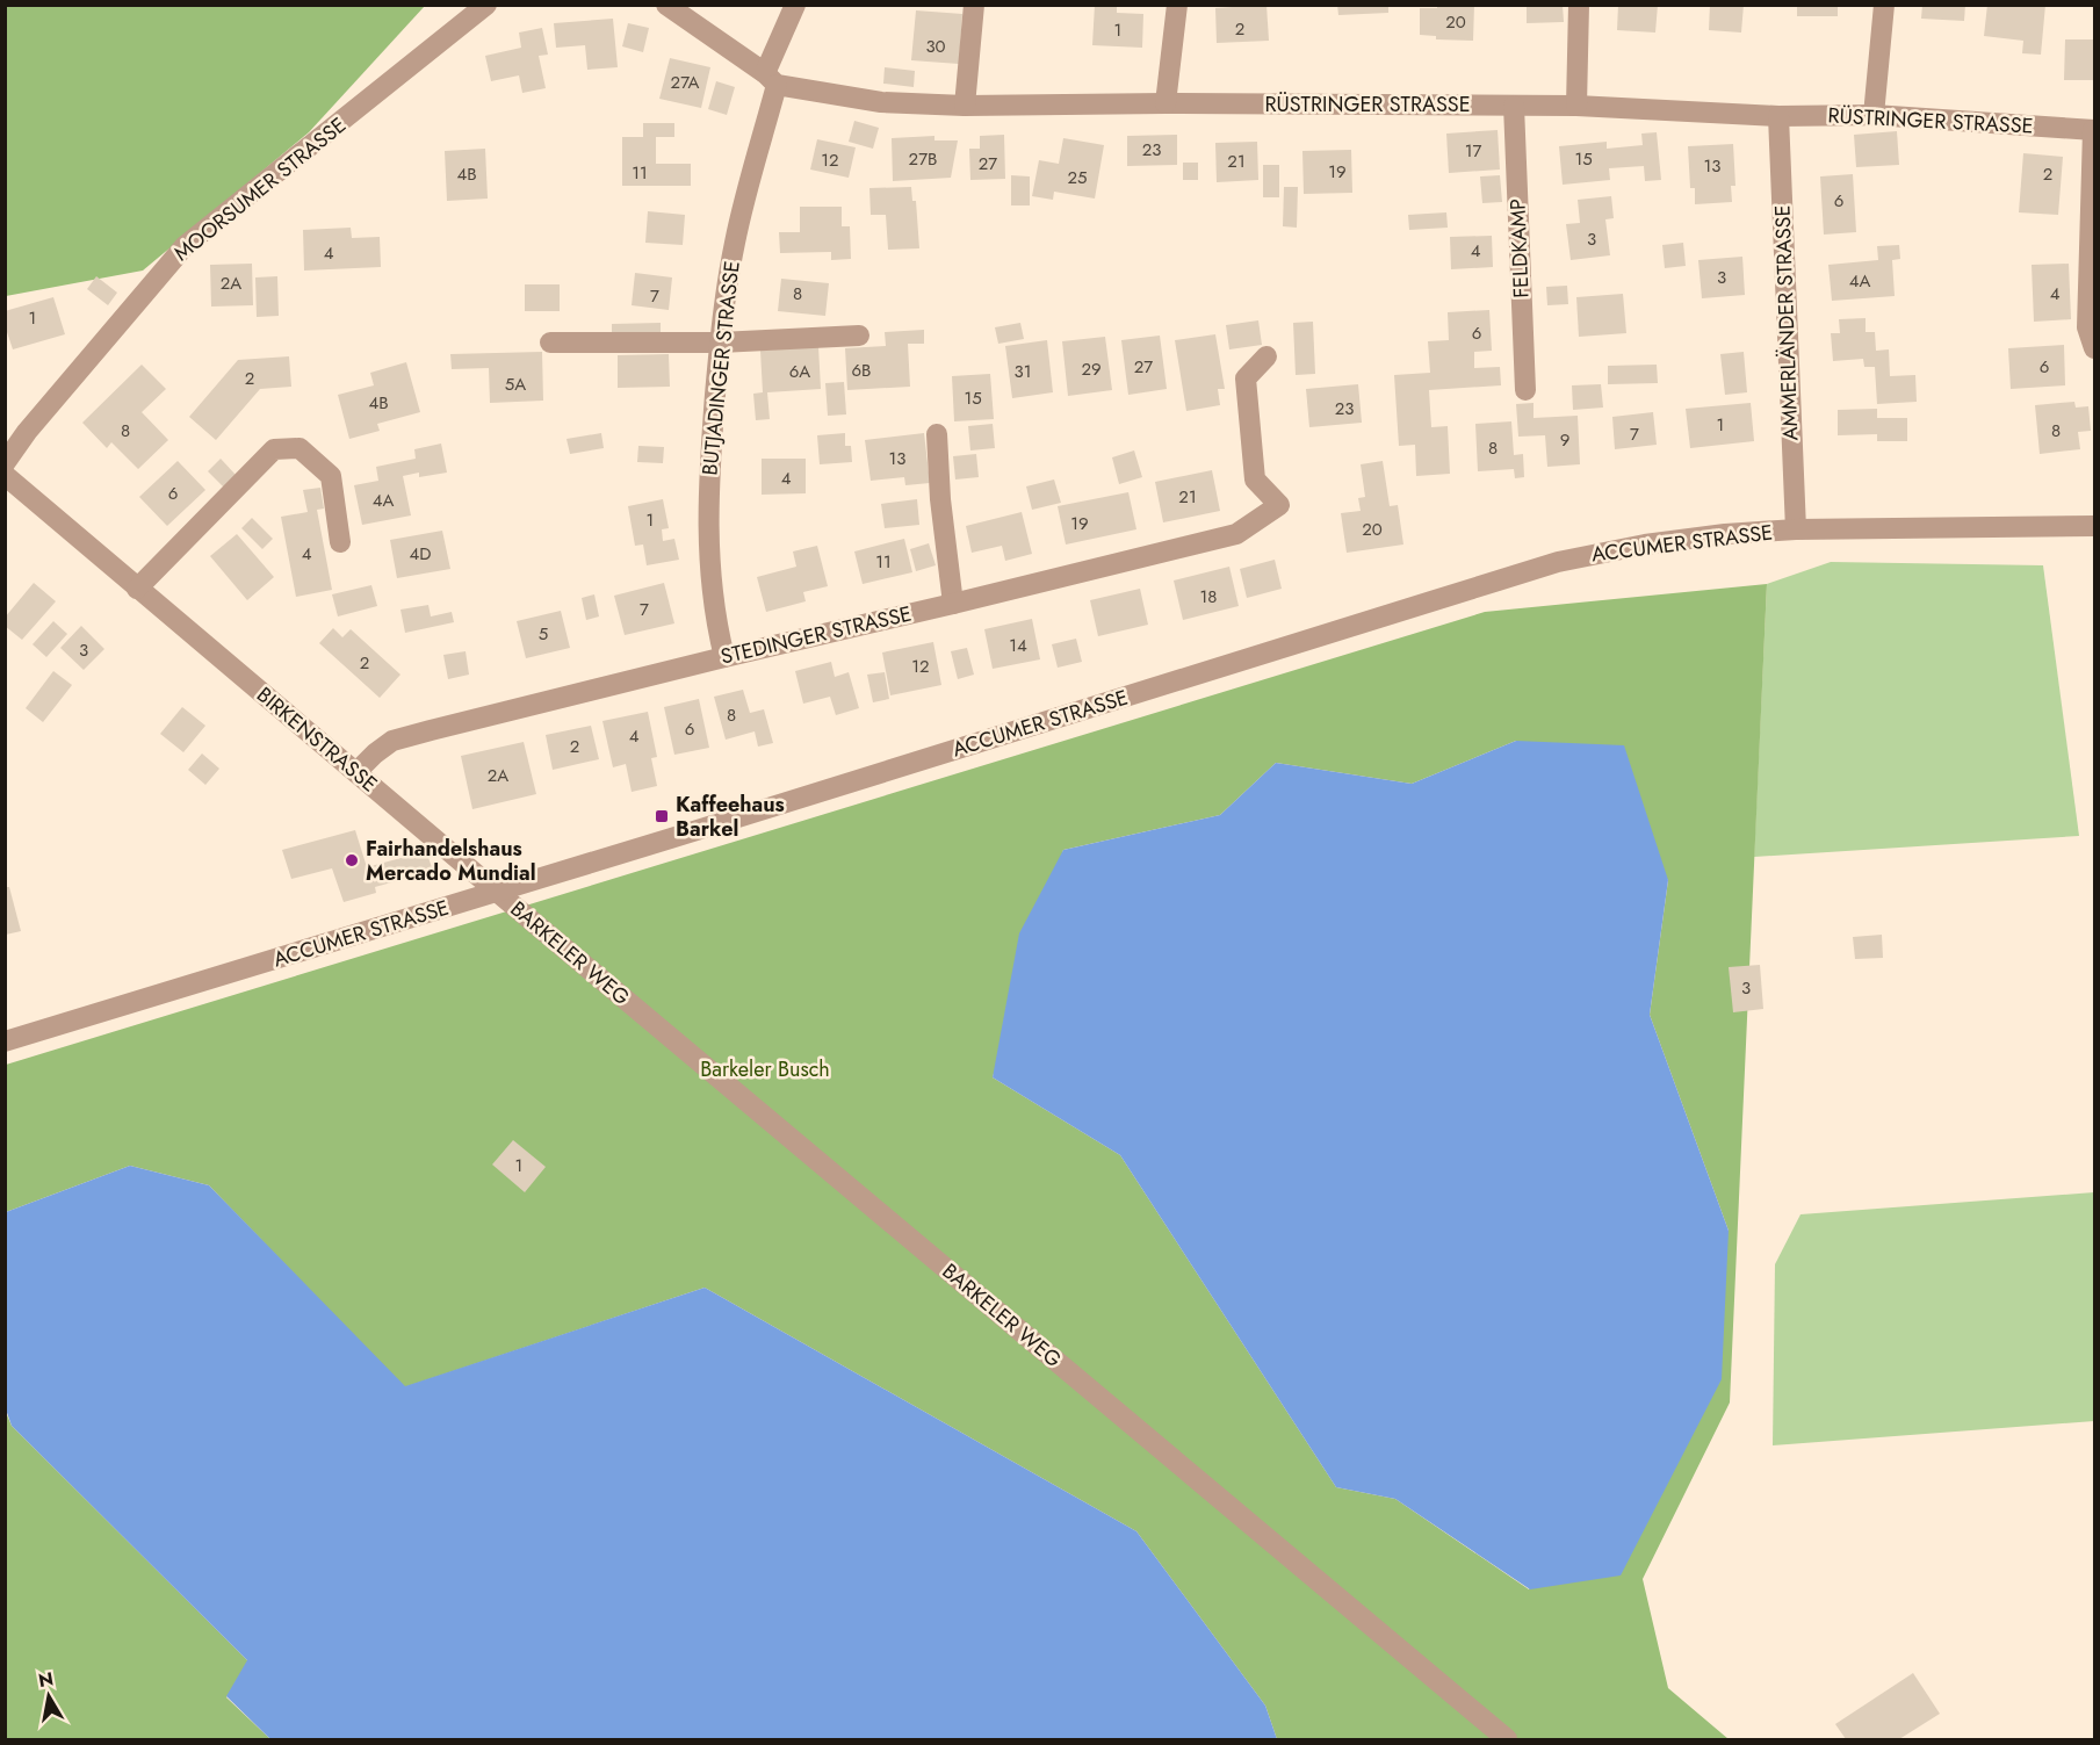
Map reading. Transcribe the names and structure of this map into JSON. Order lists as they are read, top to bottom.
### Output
{
  "streets": {
    "street": [
      "RÜSTRINGER STRASSE",
      "MOORSUMER STRASSE",
      "FELDKAMP",
      "AMMERLÄNDER STRASSE",
      "BUTJADINGER STRASSE",
      "ACCUMER STRASSE",
      "STEDINGER STRASSE",
      "BIRKENSTRASSE",
      "BARKELER WEG"
    ]
  },
  "crossings": [
    ["RÜSTRINGER STRASSE", "FELDKAMP"],
    ["RÜSTRINGER STRASSE", "AMMERLÄNDER STRASSE"],
    ["RÜSTRINGER STRASSE", "BUTJADINGER STRASSE"],
    ["AMMERLÄNDER STRASSE", "ACCUMER STRASSE"],
    ["BUTJADINGER STRASSE", "STEDINGER STRASSE"],
    ["ACCUMER STRASSE", "BIRKENSTRASSE"],
    ["ACCUMER STRASSE", "BARKELER WEG"],
    ["STEDINGER STRASSE", "BIRKENSTRASSE"],
    ["BIRKENSTRASSE", "BARKELER WEG"]
  ],
  "parks": ["Barkeler Busch"],
  "places": {
    "transit": ["Kaffeehaus Barkel"],
    "other": ["Fairhandelshaus Mercado Mundial"]
  },
  "house_numbers": [
    "20",
    "2",
    "1",
    "30",
    "27A",
    "23",
    "17",
    "27B",
    "15",
    "12",
    "21",
    "27",
    "13",
    "19",
    "11",
    "4B",
    "2",
    "25",
    "6",
    "3",
    "4",
    "4",
    "3",
    "4A",
    "2A",
    "8",
    "4",
    "7",
    "1",
    "6",
    "27",
    "6",
    "29",
    "6B",
    "6A",
    "31",
    "2",
    "5A",
    "15",
    "4B",
    "23",
    "1",
    "8",
    "8",
    "7",
    "9",
    "8",
    "13",
    "4",
    "6",
    "21",
    "4A",
    "1",
    "19",
    "20",
    "4",
    "4D",
    "11",
    "18",
    "7",
    "5",
    "14",
    "3",
    "2",
    "12",
    "8",
    "6",
    "4",
    "2",
    "2A",
    "3",
    "1"
  ],
  "north": "top"
}
